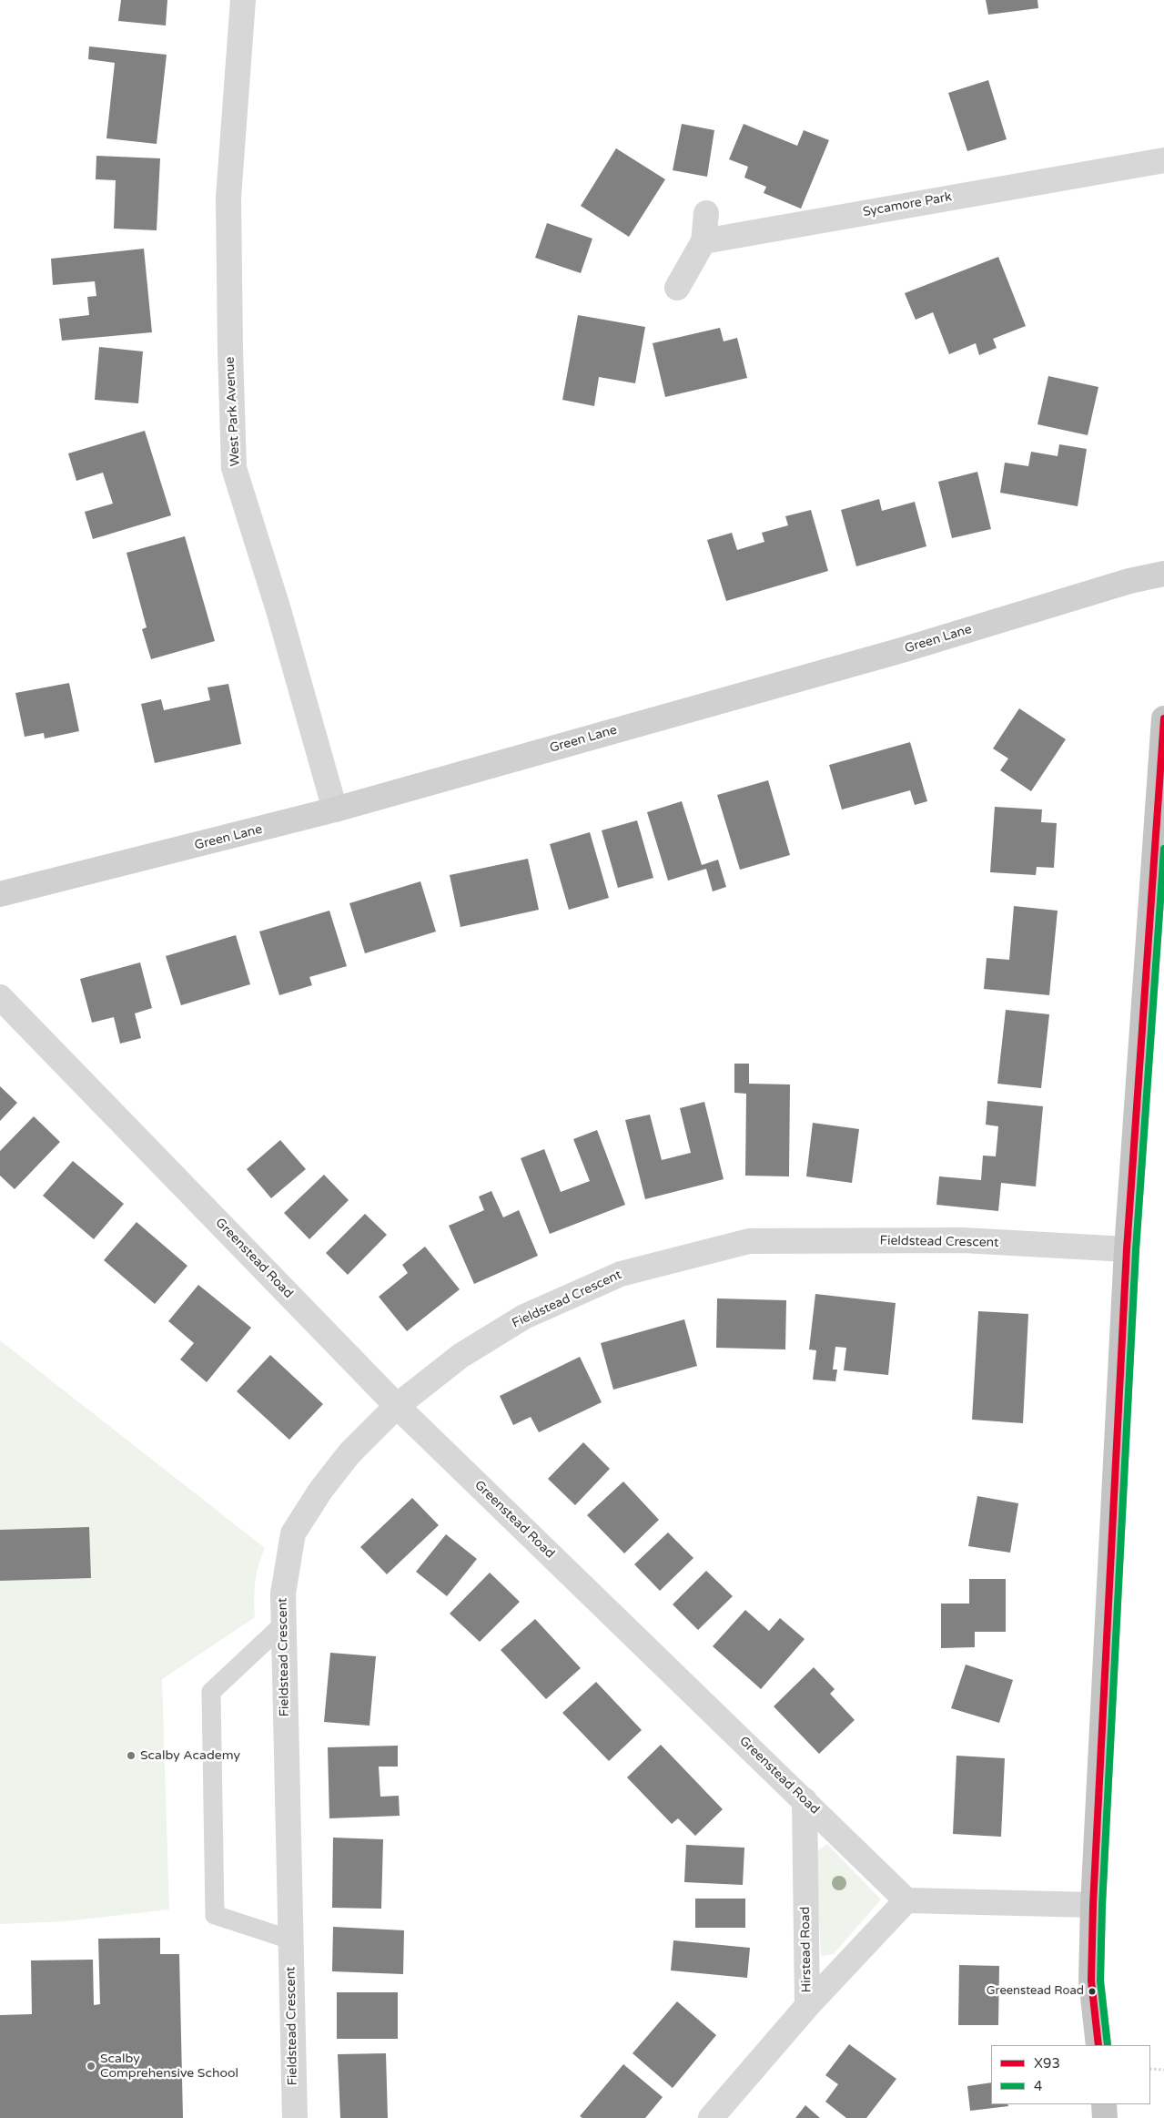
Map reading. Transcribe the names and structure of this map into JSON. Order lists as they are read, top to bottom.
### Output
{
  "streets": {
    "street": [
      "Sycamore Park",
      "West Park Avenue",
      "Green Lane",
      "Fieldstead Crescent",
      "Greenstead Road",
      "Hirstead Road"
    ]
  },
  "crossings": [
    ["West Park Avenue", "Green Lane"],
    ["Fieldstead Crescent", "Greenstead Road"],
    ["Greenstead Road", "Hirstead Road"]
  ],
  "places": ["Scalby Academy", "Greenstead Road", "Scalby Comprehensive School"],
  "lines": ["transit line X93", "transit line 4"],
  "legend": ["X93", "4"]
}
